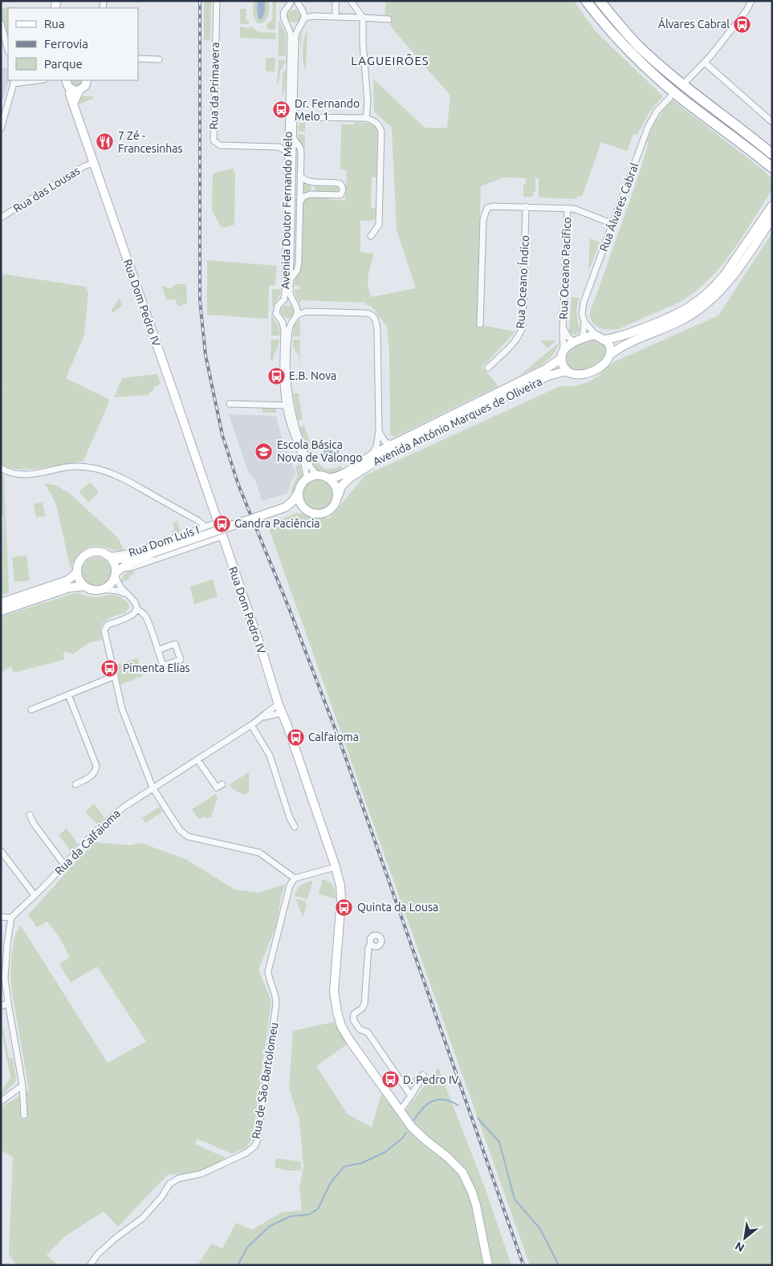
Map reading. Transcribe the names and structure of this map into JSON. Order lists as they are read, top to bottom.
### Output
{
  "streets": {
    "main road": ["Rua Dom Pedro IV", "Avenida António Marques de Oliveira", "Rua Dom Luís I"],
    "street": [
      "Rua da Primavera",
      "Rua das Lousas",
      "Rua Álvares Cabral",
      "Avenida Doutor Fernando Melo",
      "Rua Oceano Pacífico",
      "Rua Oceano Índico",
      "Rua da Calfaioma",
      "Rua de São Bartolomeu"
    ]
  },
  "crossings": [
    ["Rua da Primavera", "Avenida Doutor Fernando Melo"],
    ["Rua das Lousas", "Rua Dom Pedro IV"],
    ["Rua Álvares Cabral", "Rua Oceano Pacífico"],
    ["Rua Álvares Cabral", "Avenida António Marques de Oliveira"],
    ["Avenida Doutor Fernando Melo", "Avenida António Marques de Oliveira"],
    ["Rua Oceano Pacífico", "Avenida António Marques de Oliveira"],
    ["Rua Dom Pedro IV", "Rua Dom Luís I"],
    ["Rua Dom Pedro IV", "Rua da Calfaioma"]
  ],
  "districts": ["LAGUEIRÕES"],
  "places": {
    "bus stop": [
      "Álvares Cabral",
      "Dr. Fernando Melo 1",
      "E.B. Nova",
      "Gandra Paciência",
      "Pimenta Elias",
      "Calfaioma",
      "Quinta da Lousa",
      "D. Pedro IV"
    ],
    "restaurant": ["7 Zé - Francesinhas"],
    "school or university": ["Escola Básica Nova de Valongo"]
  },
  "legend": ["Rua", "Ferrovia", "Parque"],
  "north": "bottom left"
}
